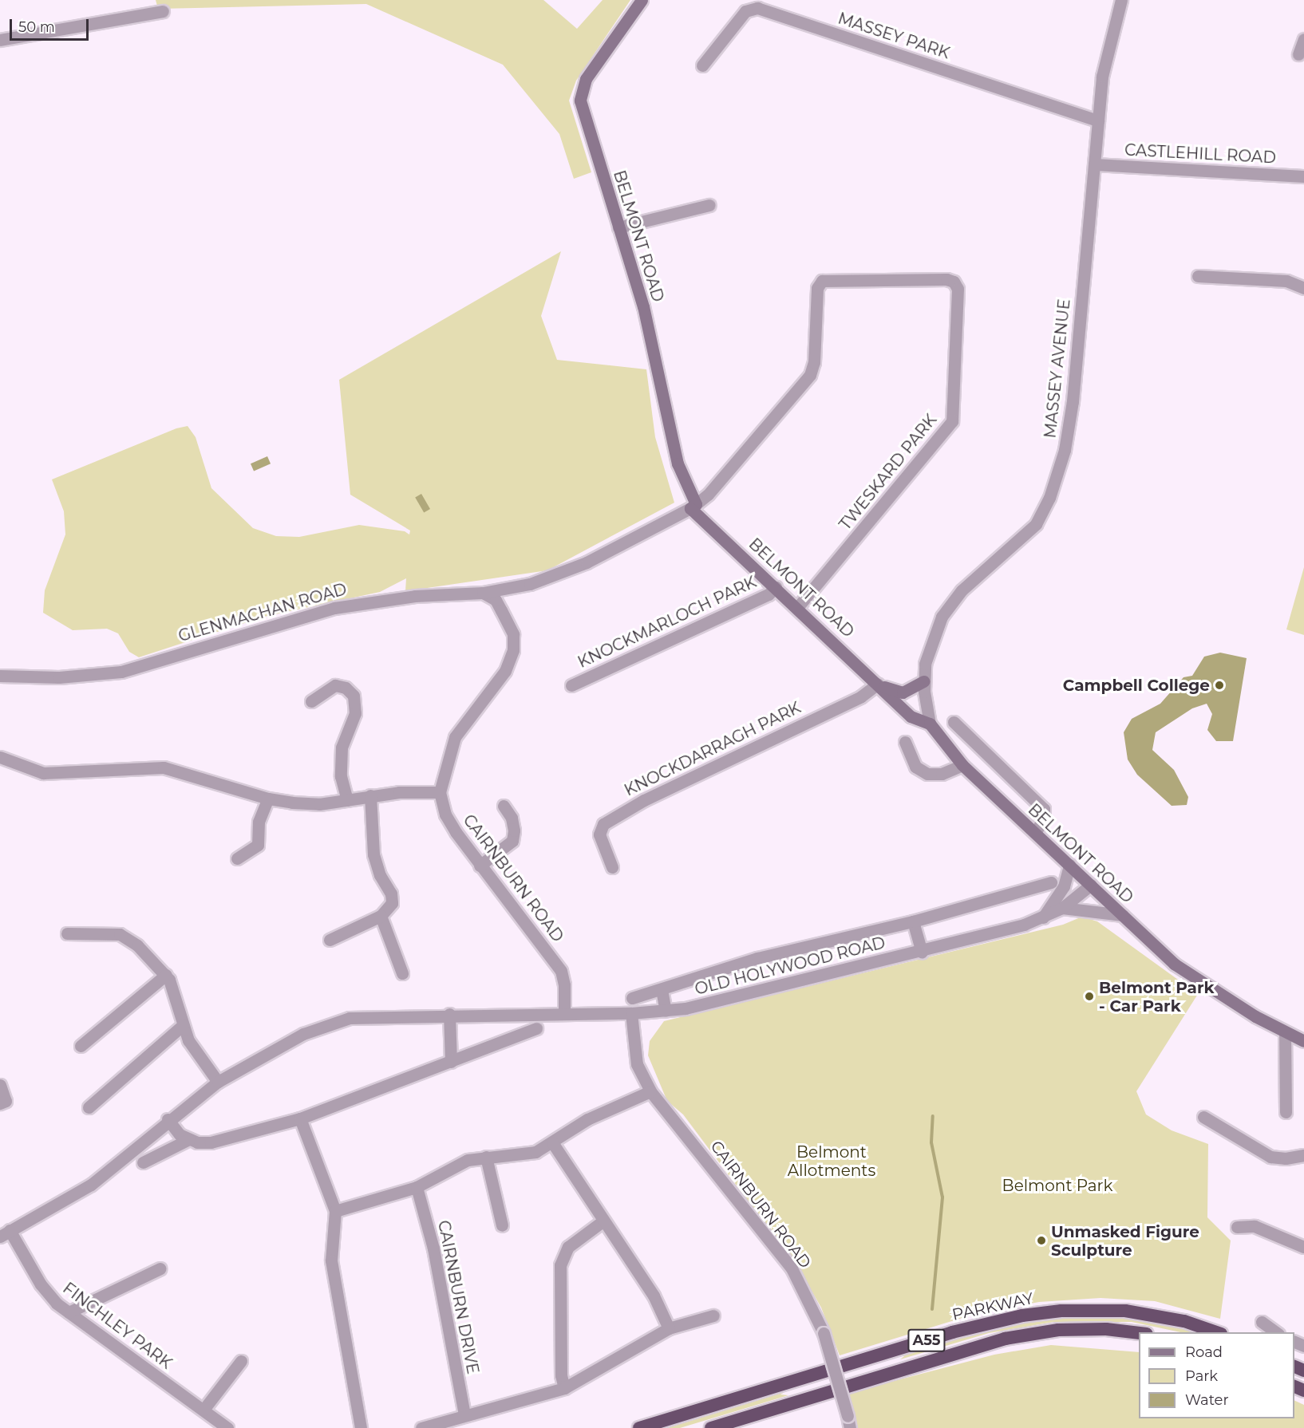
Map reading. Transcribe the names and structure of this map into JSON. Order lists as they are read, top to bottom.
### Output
{
  "streets": {
    "highway": ["PARKWAY", "A55"],
    "main road": ["BELMONT ROAD"],
    "street": [
      "MASSEY PARK",
      "CASTLEHILL ROAD",
      "MASSEY AVENUE",
      "TWESKARD PARK",
      "GLENMACHAN ROAD",
      "KNOCKMARLOCH PARK",
      "KNOCKDARRAGH PARK",
      "CAIRNBURN ROAD",
      "OLD HOLYWOOD ROAD",
      "CAIRNBURN DRIVE",
      "FINCHLEY PARK"
    ]
  },
  "crossings": [
    ["MASSEY PARK", "MASSEY AVENUE"],
    ["CASTLEHILL ROAD", "MASSEY AVENUE"],
    ["BELMONT ROAD", "MASSEY AVENUE"],
    ["BELMONT ROAD", "TWESKARD PARK"],
    ["BELMONT ROAD", "GLENMACHAN ROAD"],
    ["BELMONT ROAD", "KNOCKMARLOCH PARK"],
    ["BELMONT ROAD", "KNOCKDARRAGH PARK"],
    ["BELMONT ROAD", "OLD HOLYWOOD ROAD"],
    ["TWESKARD PARK", "GLENMACHAN ROAD"],
    ["CAIRNBURN ROAD", "OLD HOLYWOOD ROAD"],
    ["OLD HOLYWOOD ROAD", "FINCHLEY PARK"]
  ],
  "parks": ["Belmont Allotments", "Belmont Park"],
  "places": ["Campbell College", "Belmont Park - Car Park", "Unmasked Figure Sculpture"],
  "legend": ["Road", "Park", "Water"],
  "scale_bar": "50 m"
}
